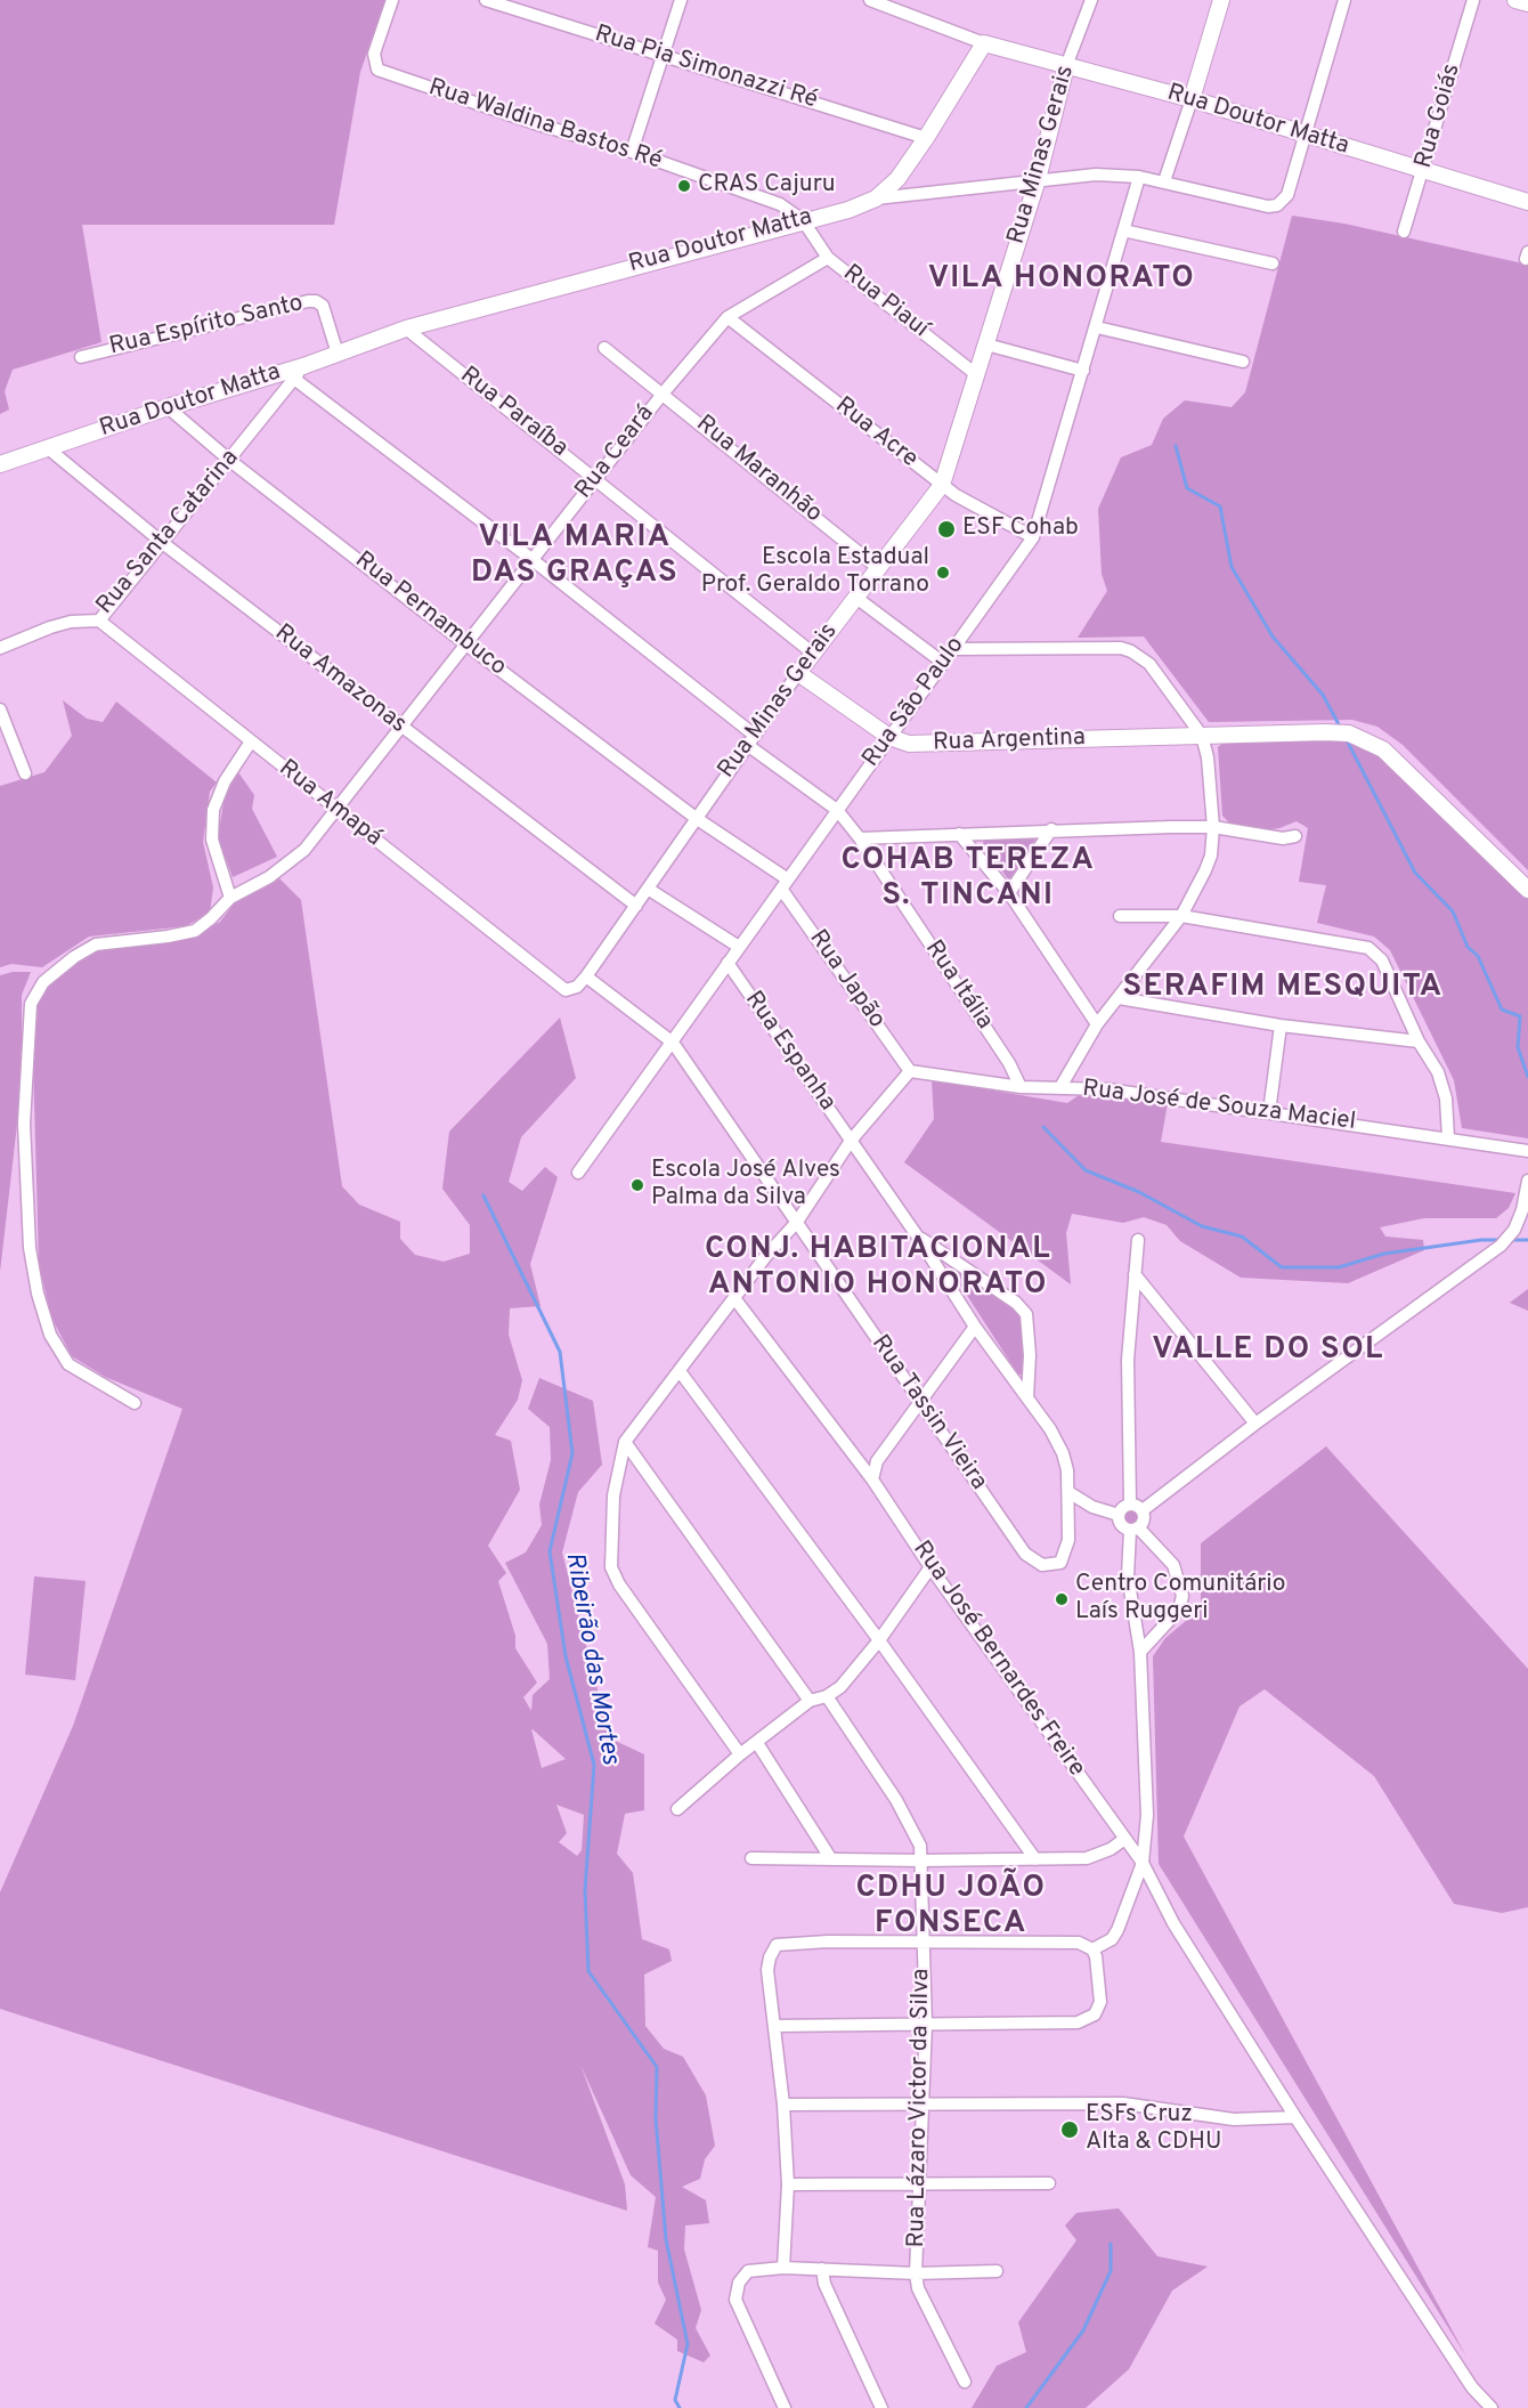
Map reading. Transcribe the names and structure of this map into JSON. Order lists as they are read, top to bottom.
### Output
{
  "streets": {
    "street": [
      "Rua Pia Simonazzi Ré",
      "Rua Goiás",
      "Rua Doutor Matta",
      "Rua Waldina Bastos Ré",
      "Rua Minas Gerais",
      "Rua Piauí",
      "Rua Espírito Santo",
      "Rua Paraíba",
      "Rua Acre",
      "Rua Ceará",
      "Rua Maranhão",
      "Rua Santa Catarina",
      "Rua Pernambuco",
      "Rua Amazonas",
      "Rua São Paulo",
      "Rua Argentina",
      "Rua Amapá",
      "Rua Japão",
      "Rua Itália",
      "Rua Espanha",
      "Rua José de Souza Maciel",
      "Rua Tassin Vieira",
      "Rua José Bernardes Freire",
      "Rua Lázaro Victor da Silva"
    ]
  },
  "crossings": [
    ["Rua Pia Simonazzi Ré", "Rua Doutor Matta"],
    ["Rua Goiás", "Rua Doutor Matta"],
    ["Rua Doutor Matta", "Rua Waldina Bastos Ré"],
    ["Rua Doutor Matta", "Rua Minas Gerais"],
    ["Rua Doutor Matta", "Rua Piauí"],
    ["Rua Doutor Matta", "Rua Espírito Santo"],
    ["Rua Doutor Matta", "Rua Paraíba"],
    ["Rua Doutor Matta", "Rua Santa Catarina"],
    ["Rua Doutor Matta", "Rua Pernambuco"],
    ["Rua Doutor Matta", "Rua Amazonas"],
    ["Rua Doutor Matta", "Rua Itália"],
    ["Rua Waldina Bastos Ré", "Rua Piauí"],
    ["Rua Minas Gerais", "Rua Piauí"],
    ["Rua Minas Gerais", "Rua Paraíba"],
    ["Rua Minas Gerais", "Rua Acre"],
    ["Rua Minas Gerais", "Rua Maranhão"],
    ["Rua Minas Gerais", "Rua Pernambuco"],
    ["Rua Minas Gerais", "Rua Amazonas"],
    ["Rua Minas Gerais", "Rua Argentina"],
    ["Rua Minas Gerais", "Rua Amapá"],
    ["Rua Minas Gerais", "Rua Japão"],
    ["Rua Minas Gerais", "Rua Itália"],
    ["Rua Minas Gerais", "Rua Tassin Vieira"],
    ["Rua Piauí", "Rua Ceará"],
    ["Rua Paraíba", "Rua Ceará"],
    ["Rua Acre", "Rua Ceará"],
    ["Rua Acre", "Rua São Paulo"],
    ["Rua Ceará", "Rua Maranhão"],
    ["Rua Ceará", "Rua Pernambuco"],
    ["Rua Ceará", "Rua Amazonas"],
    ["Rua Ceará", "Rua Amapá"],
    ["Rua Ceará", "Rua Itália"],
    ["Rua Santa Catarina", "Rua Pernambuco"],
    ["Rua Santa Catarina", "Rua Amazonas"],
    ["Rua Santa Catarina", "Rua Amapá"],
    ["Rua Santa Catarina", "Rua Itália"],
    ["Rua Pernambuco", "Rua Japão"],
    ["Rua São Paulo", "Rua Argentina"],
    ["Rua São Paulo", "Rua Japão"],
    ["Rua São Paulo", "Rua Itália"],
    ["Rua São Paulo", "Rua Espanha"],
    ["Rua São Paulo", "Rua Tassin Vieira"],
    ["Rua Japão", "Rua José de Souza Maciel"],
    ["Rua Itália", "Rua José de Souza Maciel"],
    ["Rua Espanha", "Rua Tassin Vieira"]
  ],
  "districts": [
    "VILA HONORATO",
    "VILA MARIA DAS GRAÇAS",
    "COHAB TEREZA S. TINCANI",
    "SERAFIM MESQUITA",
    "CONJ. HABITACIONAL ANTONIO HONORATO",
    "VALLE DO SOL",
    "CDHU JOÃO FONSECA"
  ],
  "water": ["Ribeirão das Mortes"],
  "places": [
    "CRAS Cajuru",
    "ESF Cohab",
    "Escola Estadual Prof. Geraldo Torrano",
    "Escola José Alves Palma da Silva",
    "Centro Comunitário Laís Ruggeri",
    "ESFs Cruz Alta & CDHU"
  ]
}
